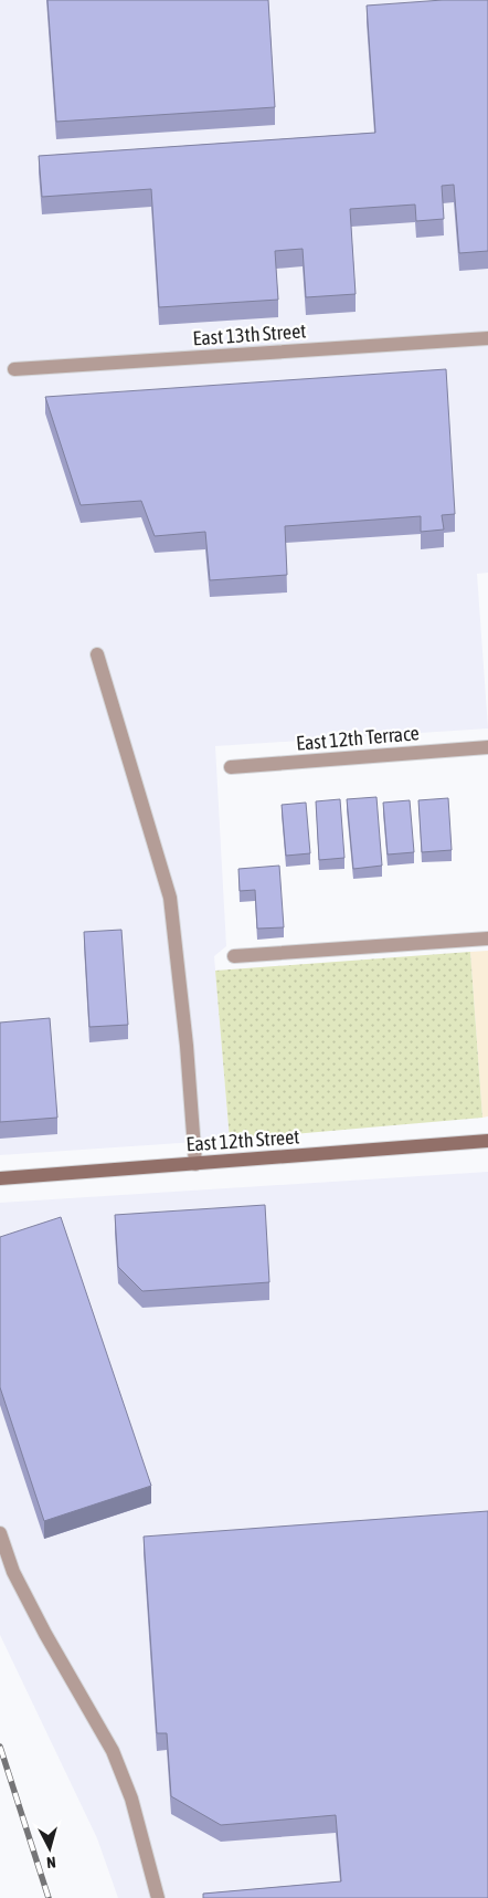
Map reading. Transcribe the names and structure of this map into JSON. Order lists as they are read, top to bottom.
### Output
{
  "streets": {
    "street": ["East 13th Street", "East 12th Terrace", "East 12th Street"]
  },
  "north": "bottom"
}
